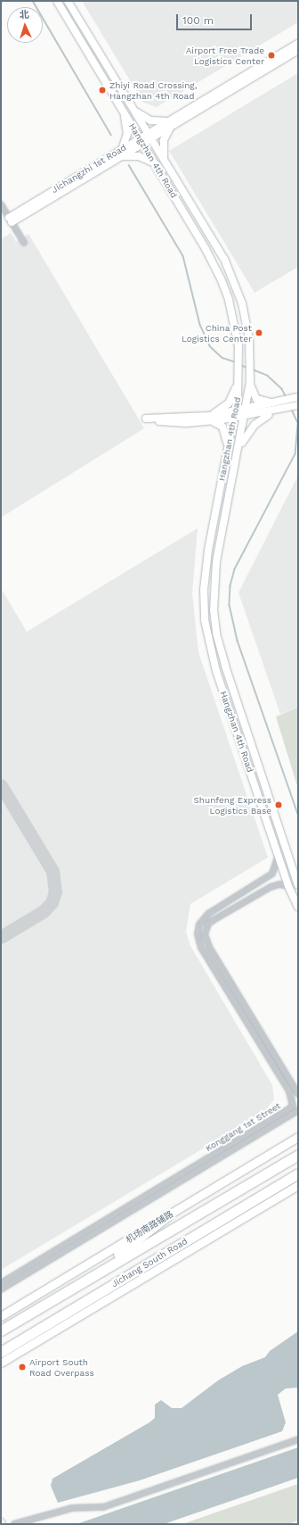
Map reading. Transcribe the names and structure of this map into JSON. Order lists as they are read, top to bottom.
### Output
{
  "streets": {
    "highway": ["Jichang South Road"],
    "main road": ["机场南路辅路"],
    "street": ["Hangzhan 4th Road", "Jichangzhi 1st Road", "Konggang 1st Street"]
  },
  "crossings": [
    ["Hangzhan 4th Road", "Jichangzhi 1st Road"],
    ["Hangzhan 4th Road", "Konggang 1st Street"]
  ],
  "places": [
    "Airport Free Trade Logistics Center",
    "Zhiyi Road Crossing, Hangzhan 4th Road",
    "China Post Logistics Center",
    "Shunfeng Express Logistics Base",
    "Airport South Road Overpass"
  ],
  "scale_bar": "100 m",
  "north": "top"
}
